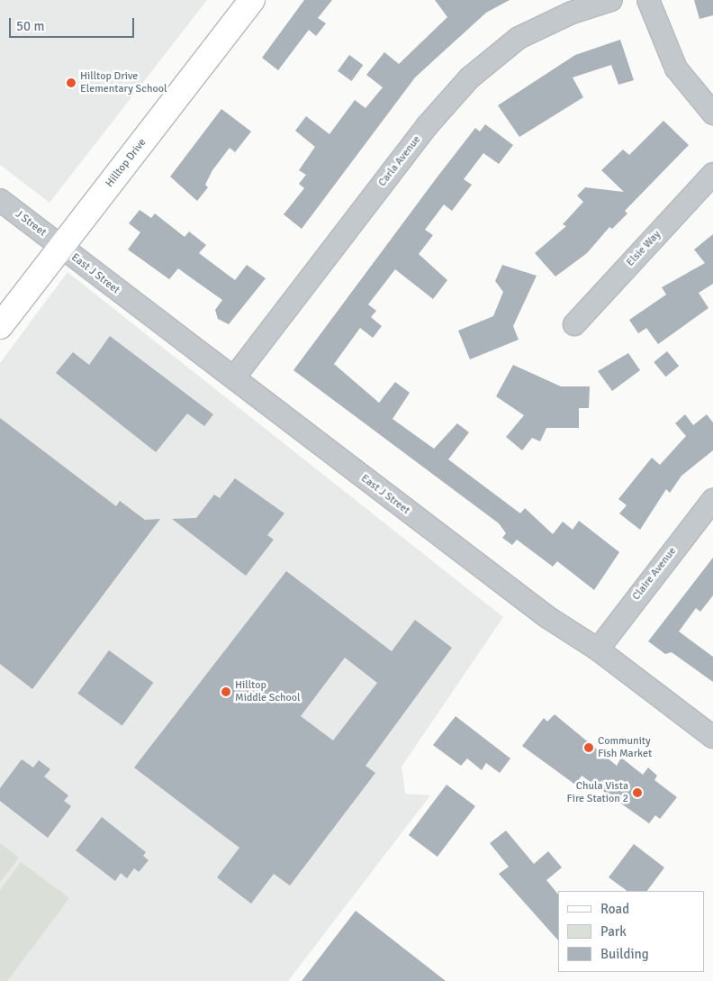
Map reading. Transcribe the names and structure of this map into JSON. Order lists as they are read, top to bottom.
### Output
{
  "streets": {
    "main road": ["Hilltop Drive"],
    "street": [
      "Carla Avenue",
      "J Street",
      "Elsie Way",
      "East J Street",
      "Claire Avenue"
    ]
  },
  "crossings": [
    ["Carla Avenue", "East J Street"],
    ["Hilltop Drive", "J Street"],
    ["Hilltop Drive", "East J Street"],
    ["J Street", "East J Street"],
    ["East J Street", "Claire Avenue"]
  ],
  "places": [
    "Hilltop Drive Elementary School",
    "Hilltop Middle School",
    "Community Fish Market",
    "Chula Vista Fire Station 2"
  ],
  "legend": ["Road", "Park", "Building"],
  "scale_bar": "50 m"
}
